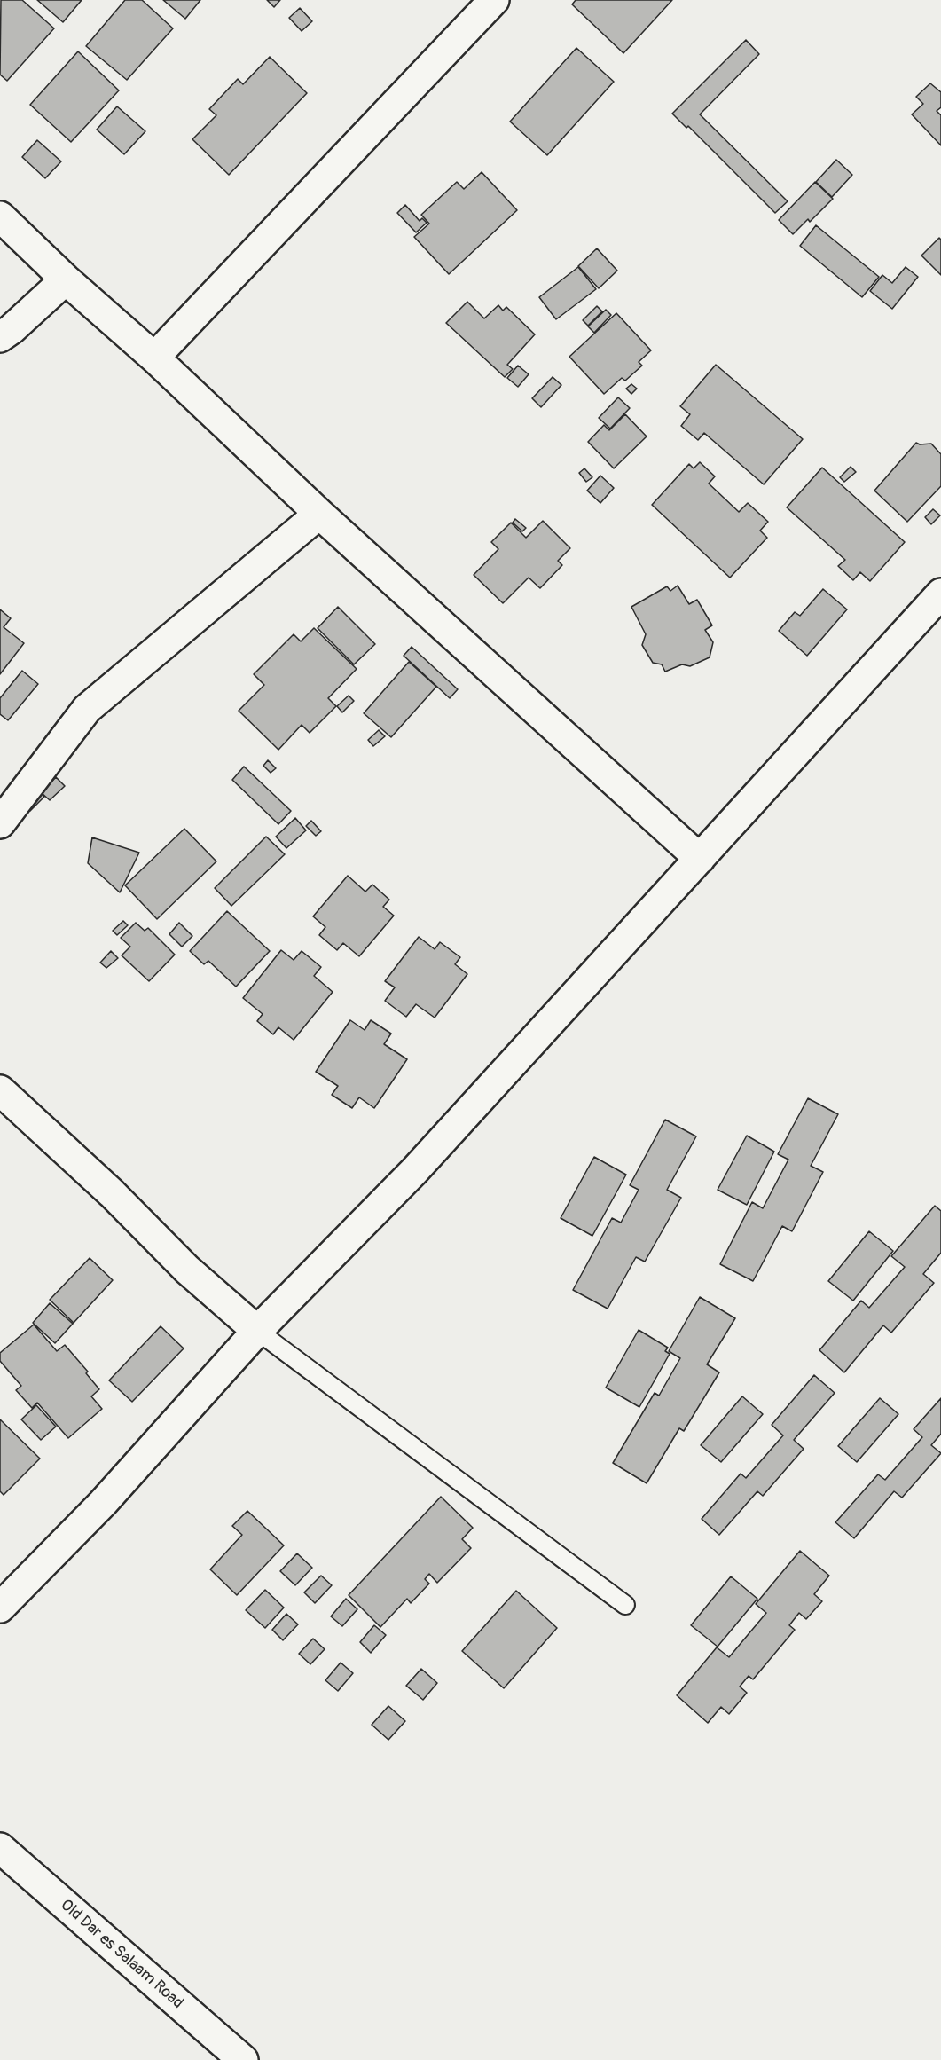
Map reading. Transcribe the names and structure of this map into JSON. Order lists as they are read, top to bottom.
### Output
{
  "streets": {
    "street": ["Old Dar es Salaam Road"]
  }
}
